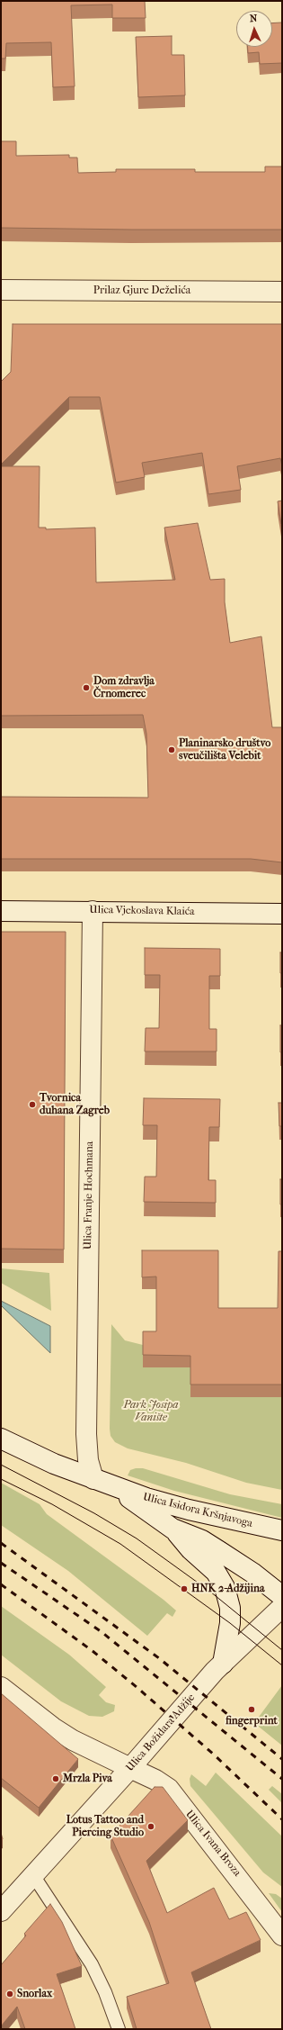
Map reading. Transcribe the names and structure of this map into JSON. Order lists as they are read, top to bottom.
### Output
{
  "streets": {
    "street": [
      "Prilaz Gjure Deželića",
      "Ulica Vjekoslava Klaića",
      "Ulica Franje Hochmana",
      "Ulica Isidora Kršnjavoga",
      "Ulica Božidara Adžije",
      "Ulica Ivana Broza"
    ]
  },
  "crossings": [
    ["Ulica Vjekoslava Klaića", "Ulica Franje Hochmana"],
    ["Ulica Božidara Adžije", "Ulica Ivana Broza"]
  ],
  "parks": ["Park Josipa Vanište"],
  "places": [
    "Dom zdravlja Črnomerec",
    "Planinarsko društvo sveučilišta Velebit",
    "Tvornica duhana Zagreb",
    "HNK 2-Adžijina",
    "fingerprint",
    "Mrzla Piva",
    "Lotus Tattoo and Piercing Studio",
    "Snorlax"
  ],
  "north": "top"
}
